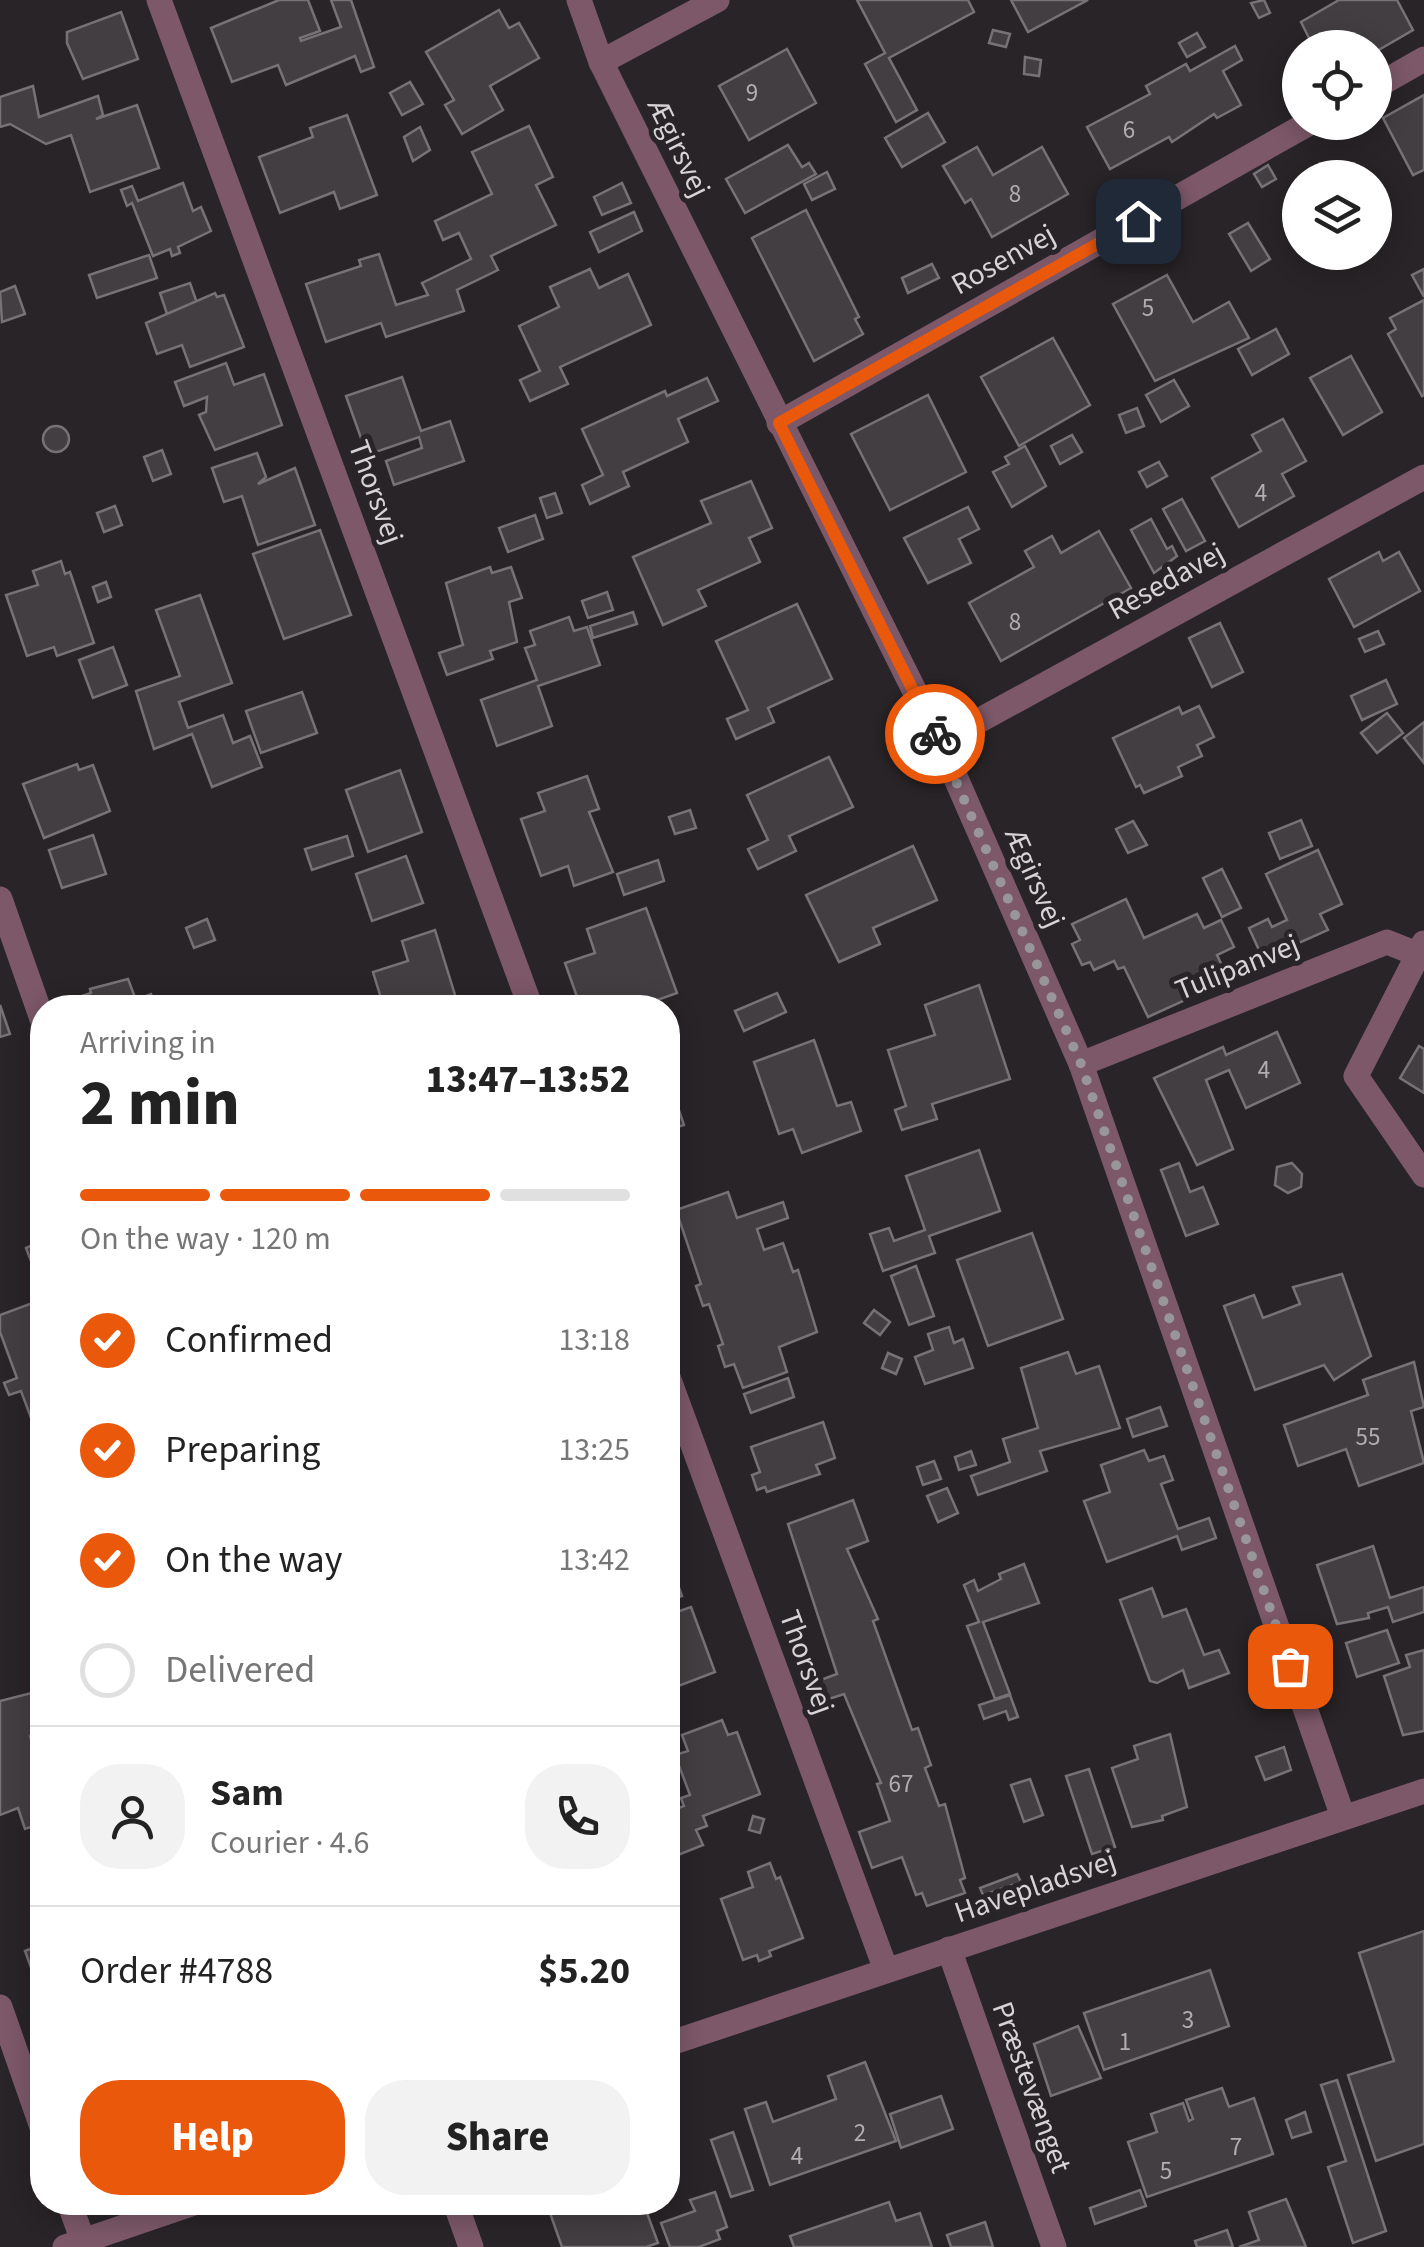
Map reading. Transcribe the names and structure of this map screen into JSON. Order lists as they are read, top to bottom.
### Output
{
  "streets": {
    "street": [
      "Ægirsvej",
      "Rosenvej",
      "Thorsvej",
      "Resedavej",
      "Tulipanvej",
      "Havepladsvej",
      "Præstevænget"
    ]
  },
  "crossings": [
    ["Ægirsvej", "Rosenvej"],
    ["Ægirsvej", "Resedavej"],
    ["Ægirsvej", "Tulipanvej"],
    ["Ægirsvej", "Havepladsvej"],
    ["Thorsvej", "Havepladsvej"],
    ["Havepladsvej", "Præstevænget"]
  ],
  "house_numbers": [
    "9",
    "6",
    "8",
    "5",
    "4",
    "8",
    "4",
    "55",
    "67",
    "3",
    "1",
    "2",
    "7",
    "4",
    "5"
  ],
  "page": {
    "heading": ["2 min", "Arriving in", "13:47–13:52"],
    "panel": [
      "Sam",
      "Courier · 4.6",
      "Order #4788",
      "$5.20"
    ],
    "bar": "On the way · 120 m",
    "list": [
      ["Confirmed", "13:18"],
      ["Preparing", "13:25"],
      ["On the way", "13:42"],
      "Delivered"
    ],
    "buttons": ["Help", "Share"]
  }
}
